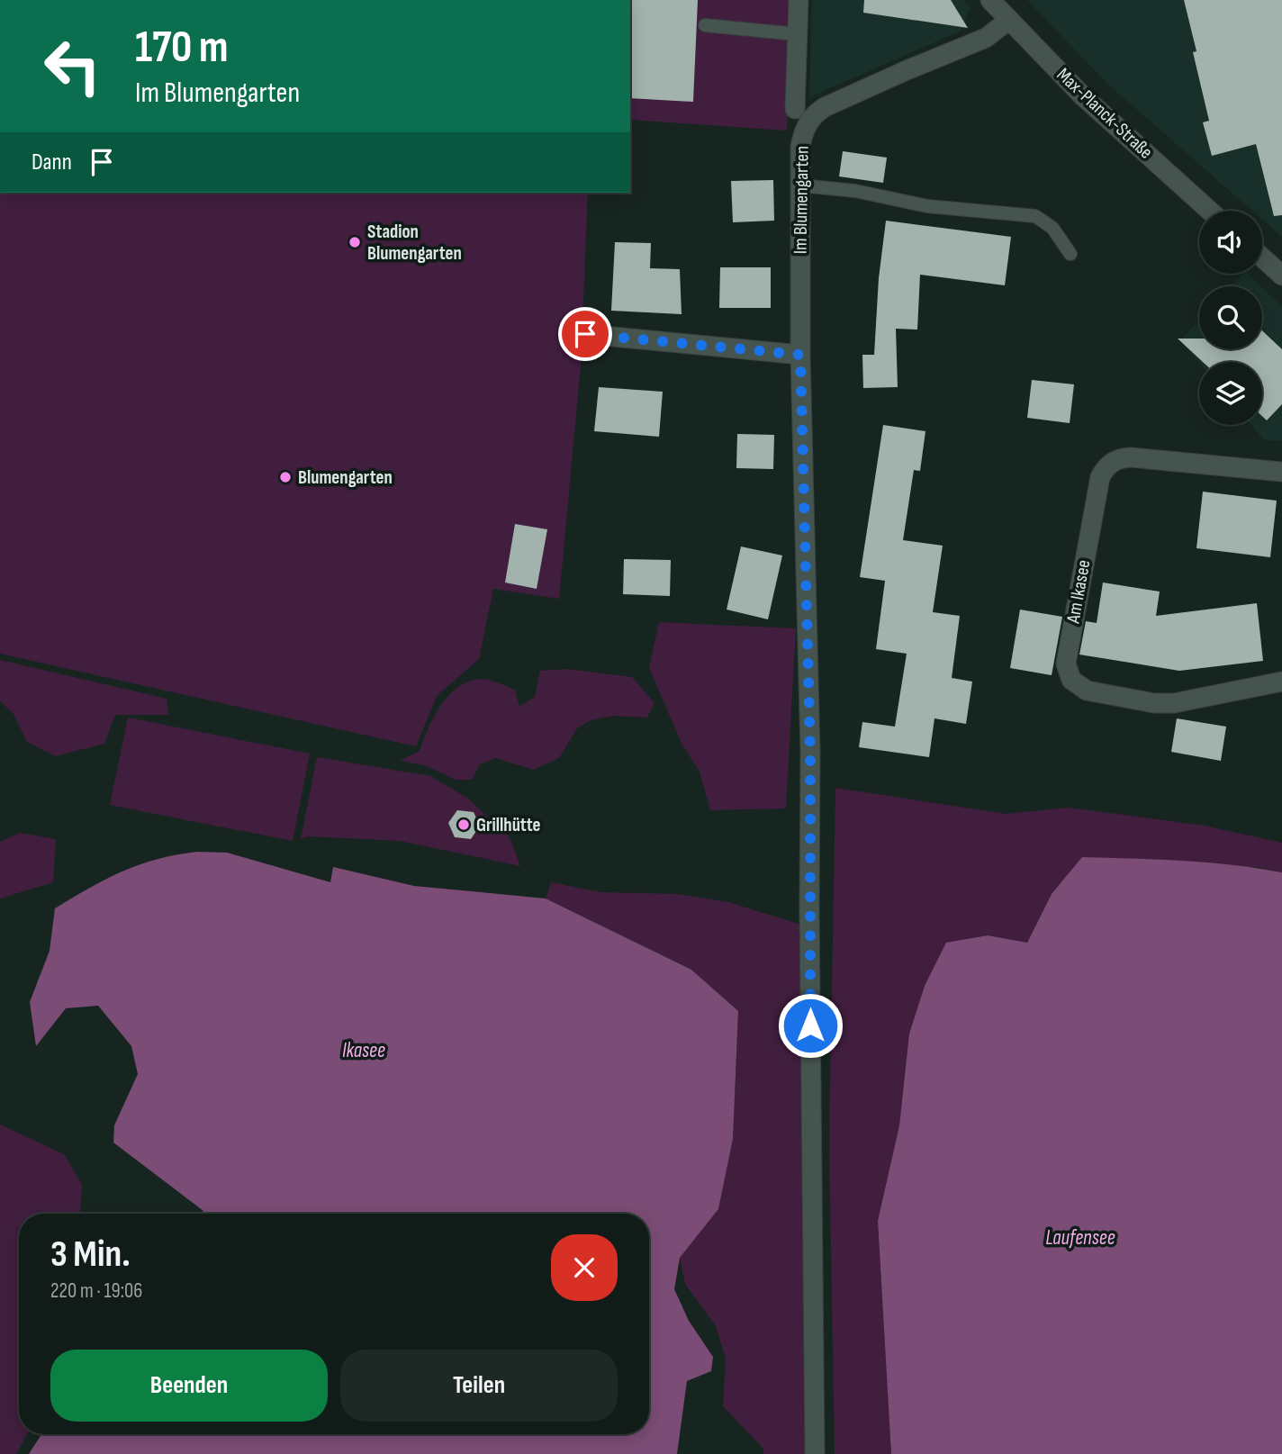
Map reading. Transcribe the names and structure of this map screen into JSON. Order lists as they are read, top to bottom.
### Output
{
  "streets": {
    "street": ["Max-Planck-Straße", "Im Blumengarten", "Am Ikasee"]
  },
  "crossings": [
    ["Max-Planck-Straße", "Im Blumengarten"]
  ],
  "water": ["Ikasee", "Laufensee"],
  "places": ["Stadion Blumengarten", "Blumengarten", "Grillhütte"],
  "page": {
    "turn": ["170 m", "Im Blumengarten"],
    "then": "Dann",
    "heading": ["3 Min.", "220 m · 19:06"],
    "buttons": ["Beenden", "Teilen"]
  }
}
